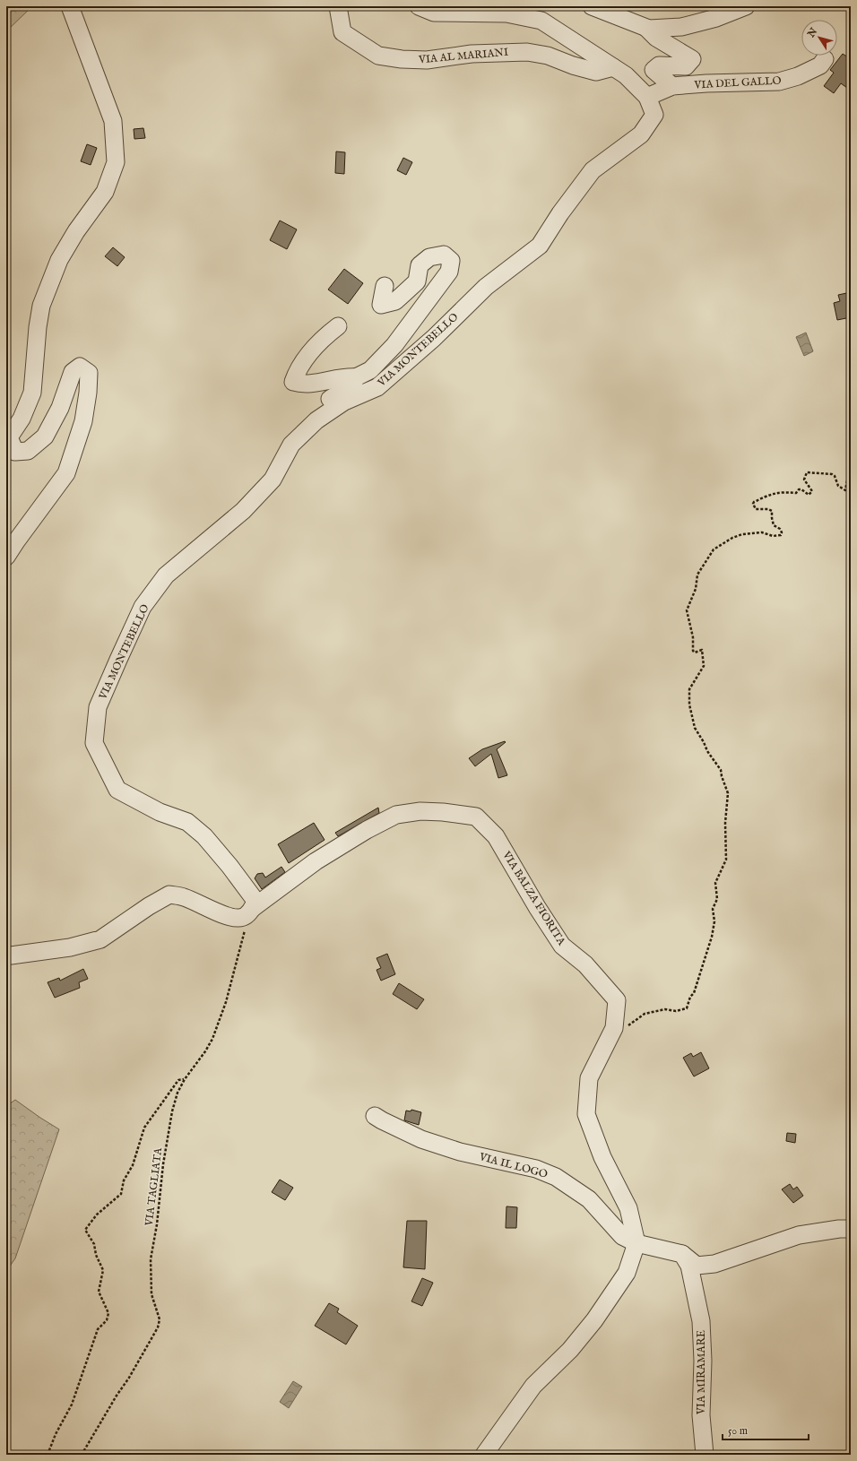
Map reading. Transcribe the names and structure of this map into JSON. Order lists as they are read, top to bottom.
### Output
{
  "streets": {
    "street": [
      "VIA AL MARIANI",
      "VIA DEL GALLO",
      "VIA MONTEBELLO",
      "VIA BALZA FIORITA",
      "VIA IL LOGO",
      "VIA MIRAMARE"
    ],
    "path": ["VIA TAGLIATA"]
  },
  "crossings": [
    ["VIA AL MARIANI", "VIA MONTEBELLO"],
    ["VIA DEL GALLO", "VIA MONTEBELLO"],
    ["VIA MONTEBELLO", "VIA BALZA FIORITA"],
    ["VIA MONTEBELLO", "VIA TAGLIATA"],
    ["VIA BALZA FIORITA", "VIA IL LOGO"],
    ["VIA BALZA FIORITA", "VIA TAGLIATA"]
  ],
  "scale_bar": "50 m",
  "north": "top left"
}
